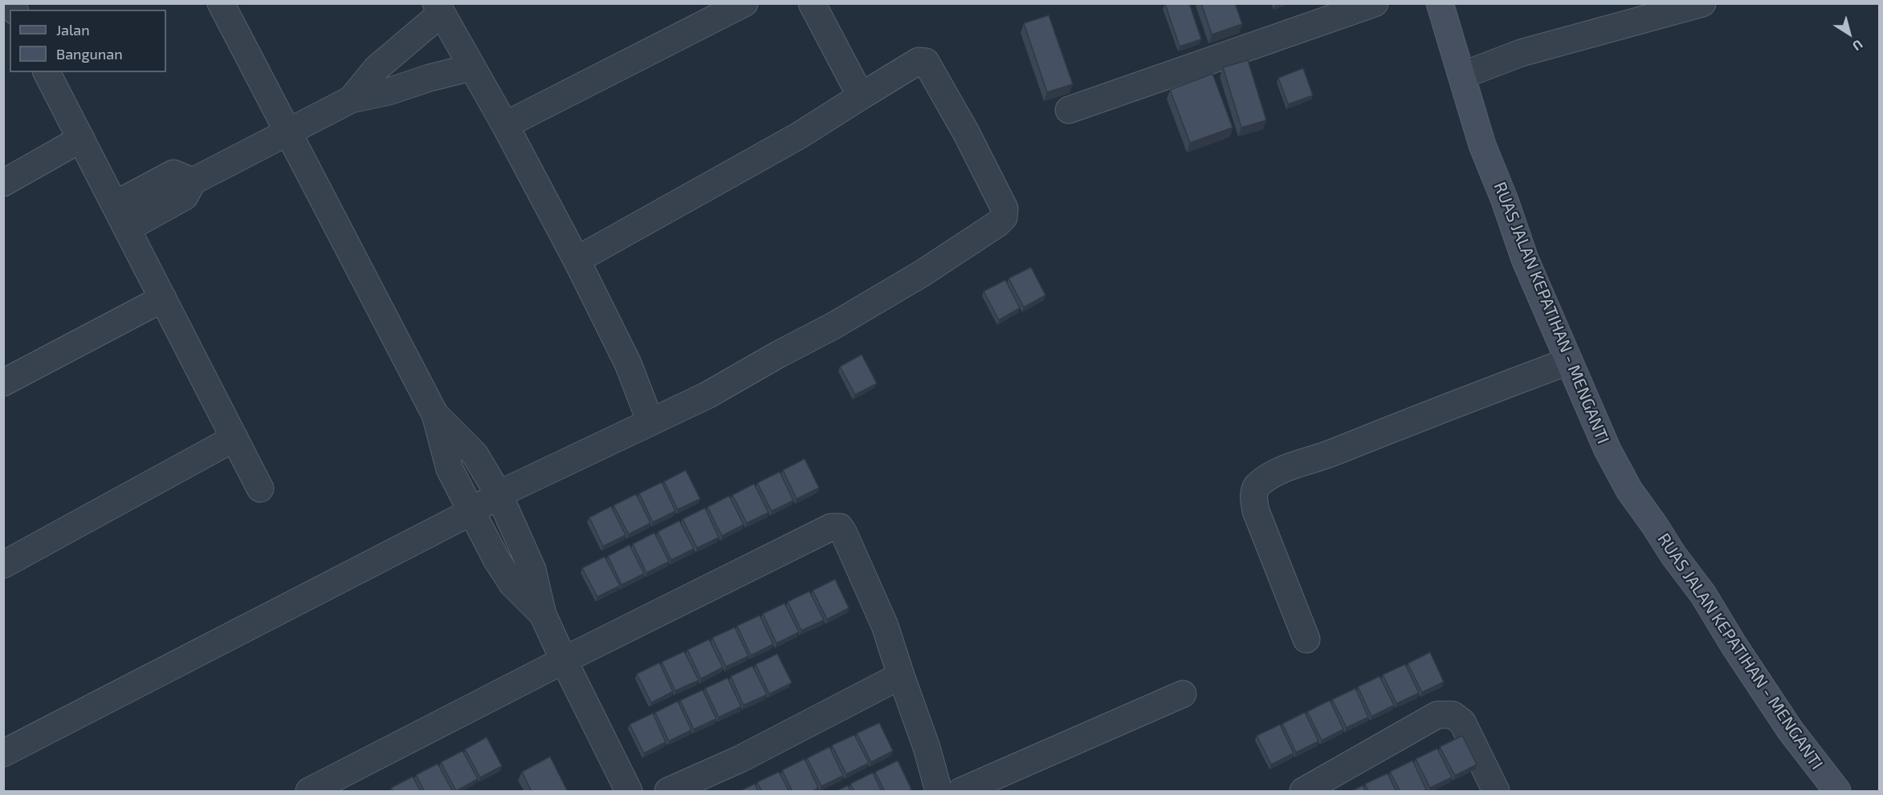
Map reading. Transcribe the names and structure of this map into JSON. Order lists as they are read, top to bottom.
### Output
{
  "streets": {
    "main road": ["RUAS JALAN KEPATIHAN - MENGANTI"]
  },
  "legend": ["Jalan", "Bangunan"],
  "north": "bottom right"
}
